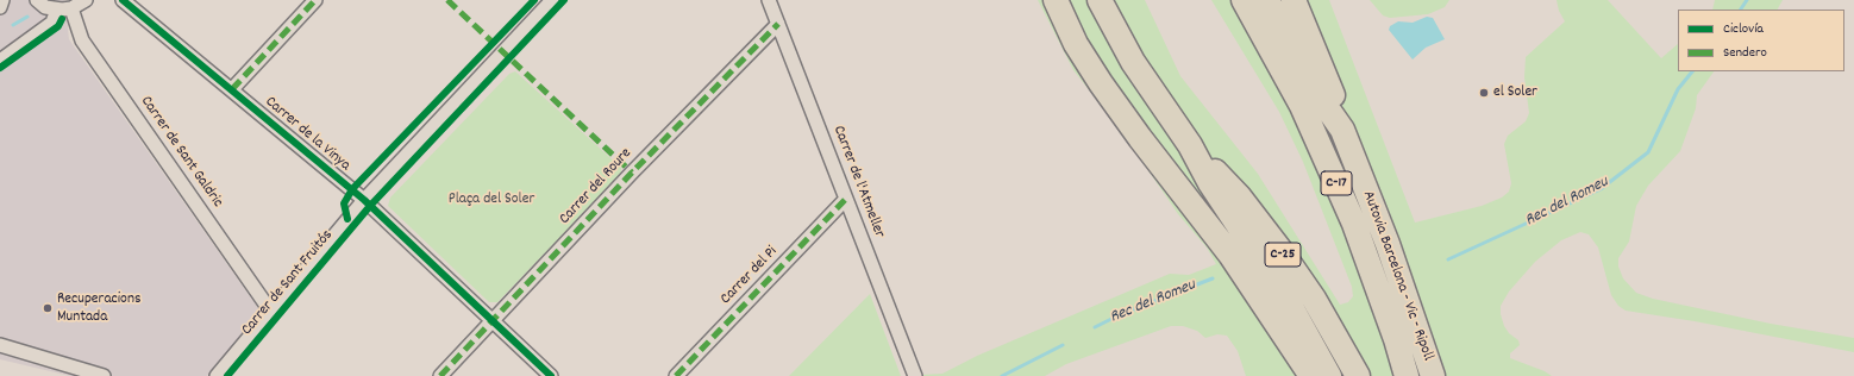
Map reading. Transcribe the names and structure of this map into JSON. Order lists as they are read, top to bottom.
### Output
{
  "streets": {
    "highway": ["C-17", "C-25", "Autovia Barcelona - Vic - Ripoll"],
    "street": [
      "Carrer de la Vinya",
      "Carrer de Sant Galdric",
      "Carrer de l'Atmeller",
      "Carrer del Roure",
      "Carrer del Pi",
      "Carrer de Sant Fruitós"
    ]
  },
  "crossings": [
    ["Carrer de la Vinya", "Carrer del Roure"],
    ["Carrer de la Vinya", "Carrer de Sant Fruitós"],
    ["Carrer de Sant Galdric", "Carrer de Sant Fruitós"],
    ["Carrer de l'Atmeller", "Carrer del Roure"],
    ["Carrer de l'Atmeller", "Carrer del Pi"]
  ],
  "water": ["Rec del Romeu"],
  "parks": ["Plaça del Soler"],
  "places": ["el Soler", "Recuperacions Muntada"],
  "legend": ["Ciclovía", "Sendero"]
}
